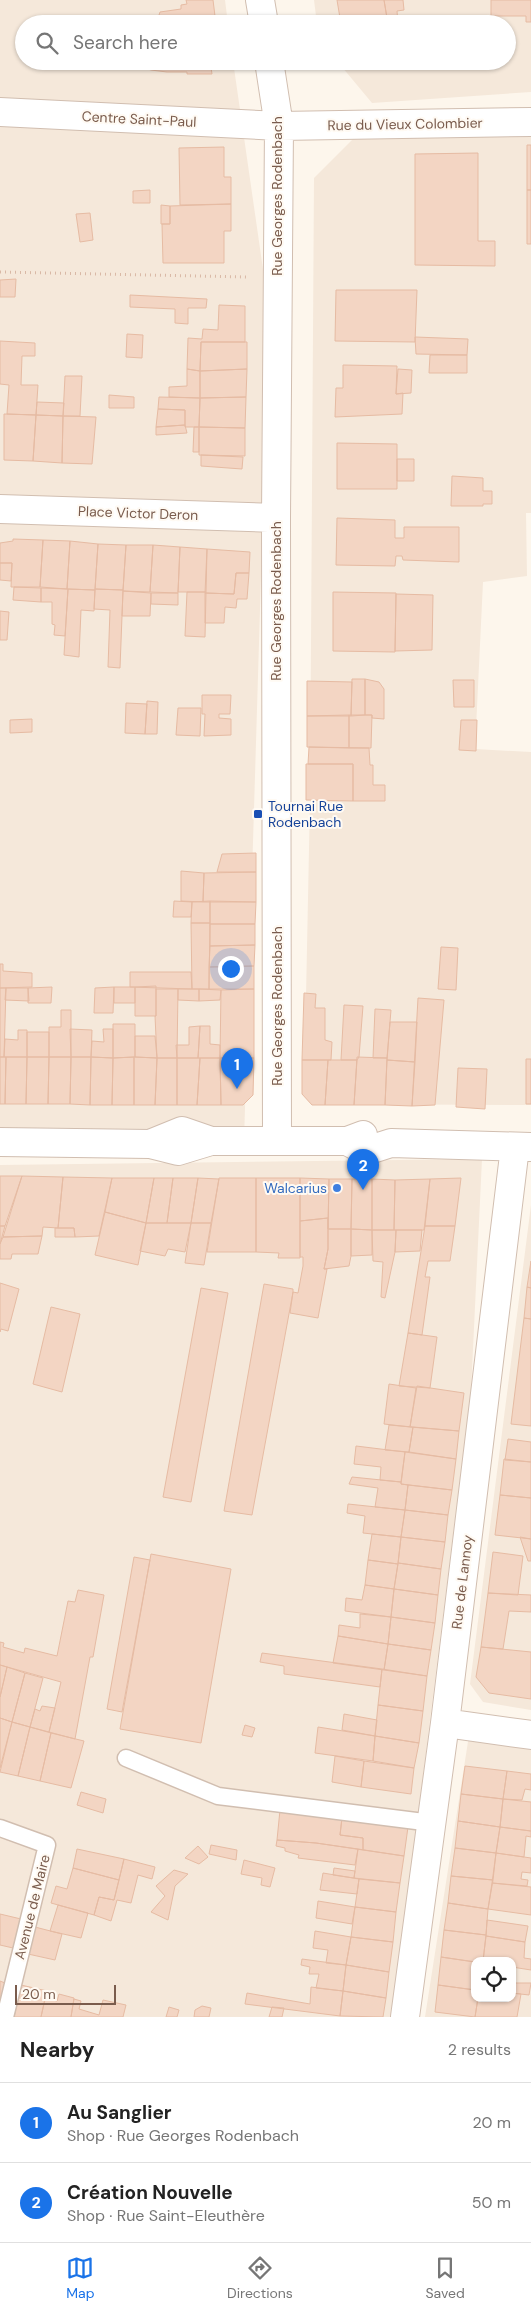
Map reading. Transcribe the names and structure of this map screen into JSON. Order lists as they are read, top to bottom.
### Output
{
  "streets": {
    "street": [
      "Centre Saint-Paul",
      "Rue du Vieux Colombier",
      "Rue Georges Rodenbach",
      "Place Victor Deron",
      "Rue de Lannoy"
    ],
    "lane": ["Avenue de Maire"]
  },
  "crossings": [
    ["Centre Saint-Paul", "Rue du Vieux Colombier"],
    ["Centre Saint-Paul", "Rue Georges Rodenbach"],
    ["Rue du Vieux Colombier", "Rue Georges Rodenbach"],
    ["Rue Georges Rodenbach", "Place Victor Deron"]
  ],
  "places": {
    "transit": ["Tournai Rue Rodenbach"],
    "other": ["Walcarius"]
  },
  "scale_bar": "20 m",
  "page": {
    "search": "Search here",
    "pins": ["1", "2"],
    "scale": "20 m",
    "heading": ["Nearby", "2 results"],
    "list": [
      {
        "mark": "1",
        "name": "Au Sanglier",
        "note": "Shop · Rue Georges Rodenbach",
        "value": "20 m"
      },
      {
        "mark": "2",
        "name": "Création Nouvelle",
        "note": "Shop · Rue Saint-Eleuthère",
        "value": "50 m"
      }
    ],
    "nav": ["Map", "Directions", "Saved"]
  }
}
